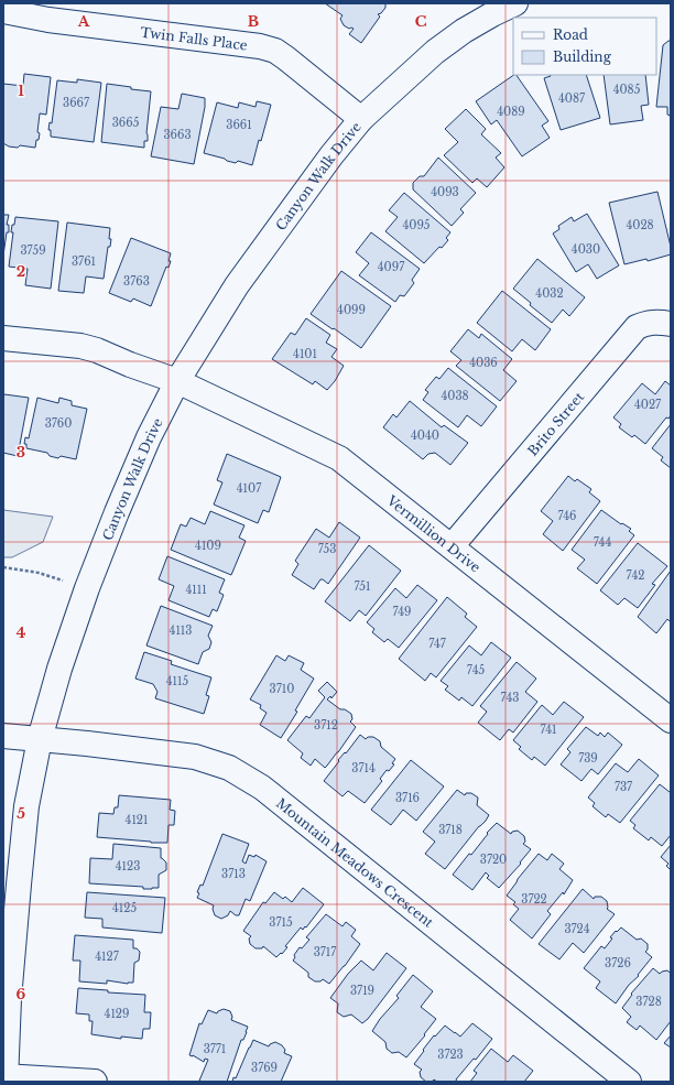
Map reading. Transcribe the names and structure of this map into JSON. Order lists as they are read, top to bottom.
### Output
{
  "streets": {
    "street": [
      "Twin Falls Place",
      "Canyon Walk Drive",
      "Brito Street",
      "Vermillion Drive",
      "Mountain Meadows Crescent"
    ]
  },
  "crossings": [
    ["Twin Falls Place", "Canyon Walk Drive"],
    ["Canyon Walk Drive", "Vermillion Drive"],
    ["Canyon Walk Drive", "Mountain Meadows Crescent"],
    ["Brito Street", "Vermillion Drive"]
  ],
  "house_numbers": [
    "4085",
    "4087",
    "3667",
    "4089",
    "3665",
    "3661",
    "3663",
    "4093",
    "4095",
    "4028",
    "4030",
    "3759",
    "3761",
    "4097",
    "3763",
    "4032",
    "4099",
    "4101",
    "4036",
    "4038",
    "4027",
    "3760",
    "4040",
    "4107",
    "746",
    "744",
    "4109",
    "753",
    "742",
    "751",
    "4111",
    "749",
    "4113",
    "747",
    "745",
    "4115",
    "3710",
    "743",
    "3712",
    "741",
    "739",
    "3714",
    "737",
    "3716",
    "4121",
    "3718",
    "3720",
    "4123",
    "3713",
    "3722",
    "4125",
    "3715",
    "3724",
    "3717",
    "4127",
    "3726",
    "3719",
    "3728",
    "4129",
    "3771",
    "3723",
    "3769"
  ],
  "legend": ["Road", "Building"],
  "grid": {
    "columns": ["A", "B", "C"],
    "rows": [
      "1",
      "2",
      "3",
      "4",
      "5",
      "6"
    ]
  }
}
